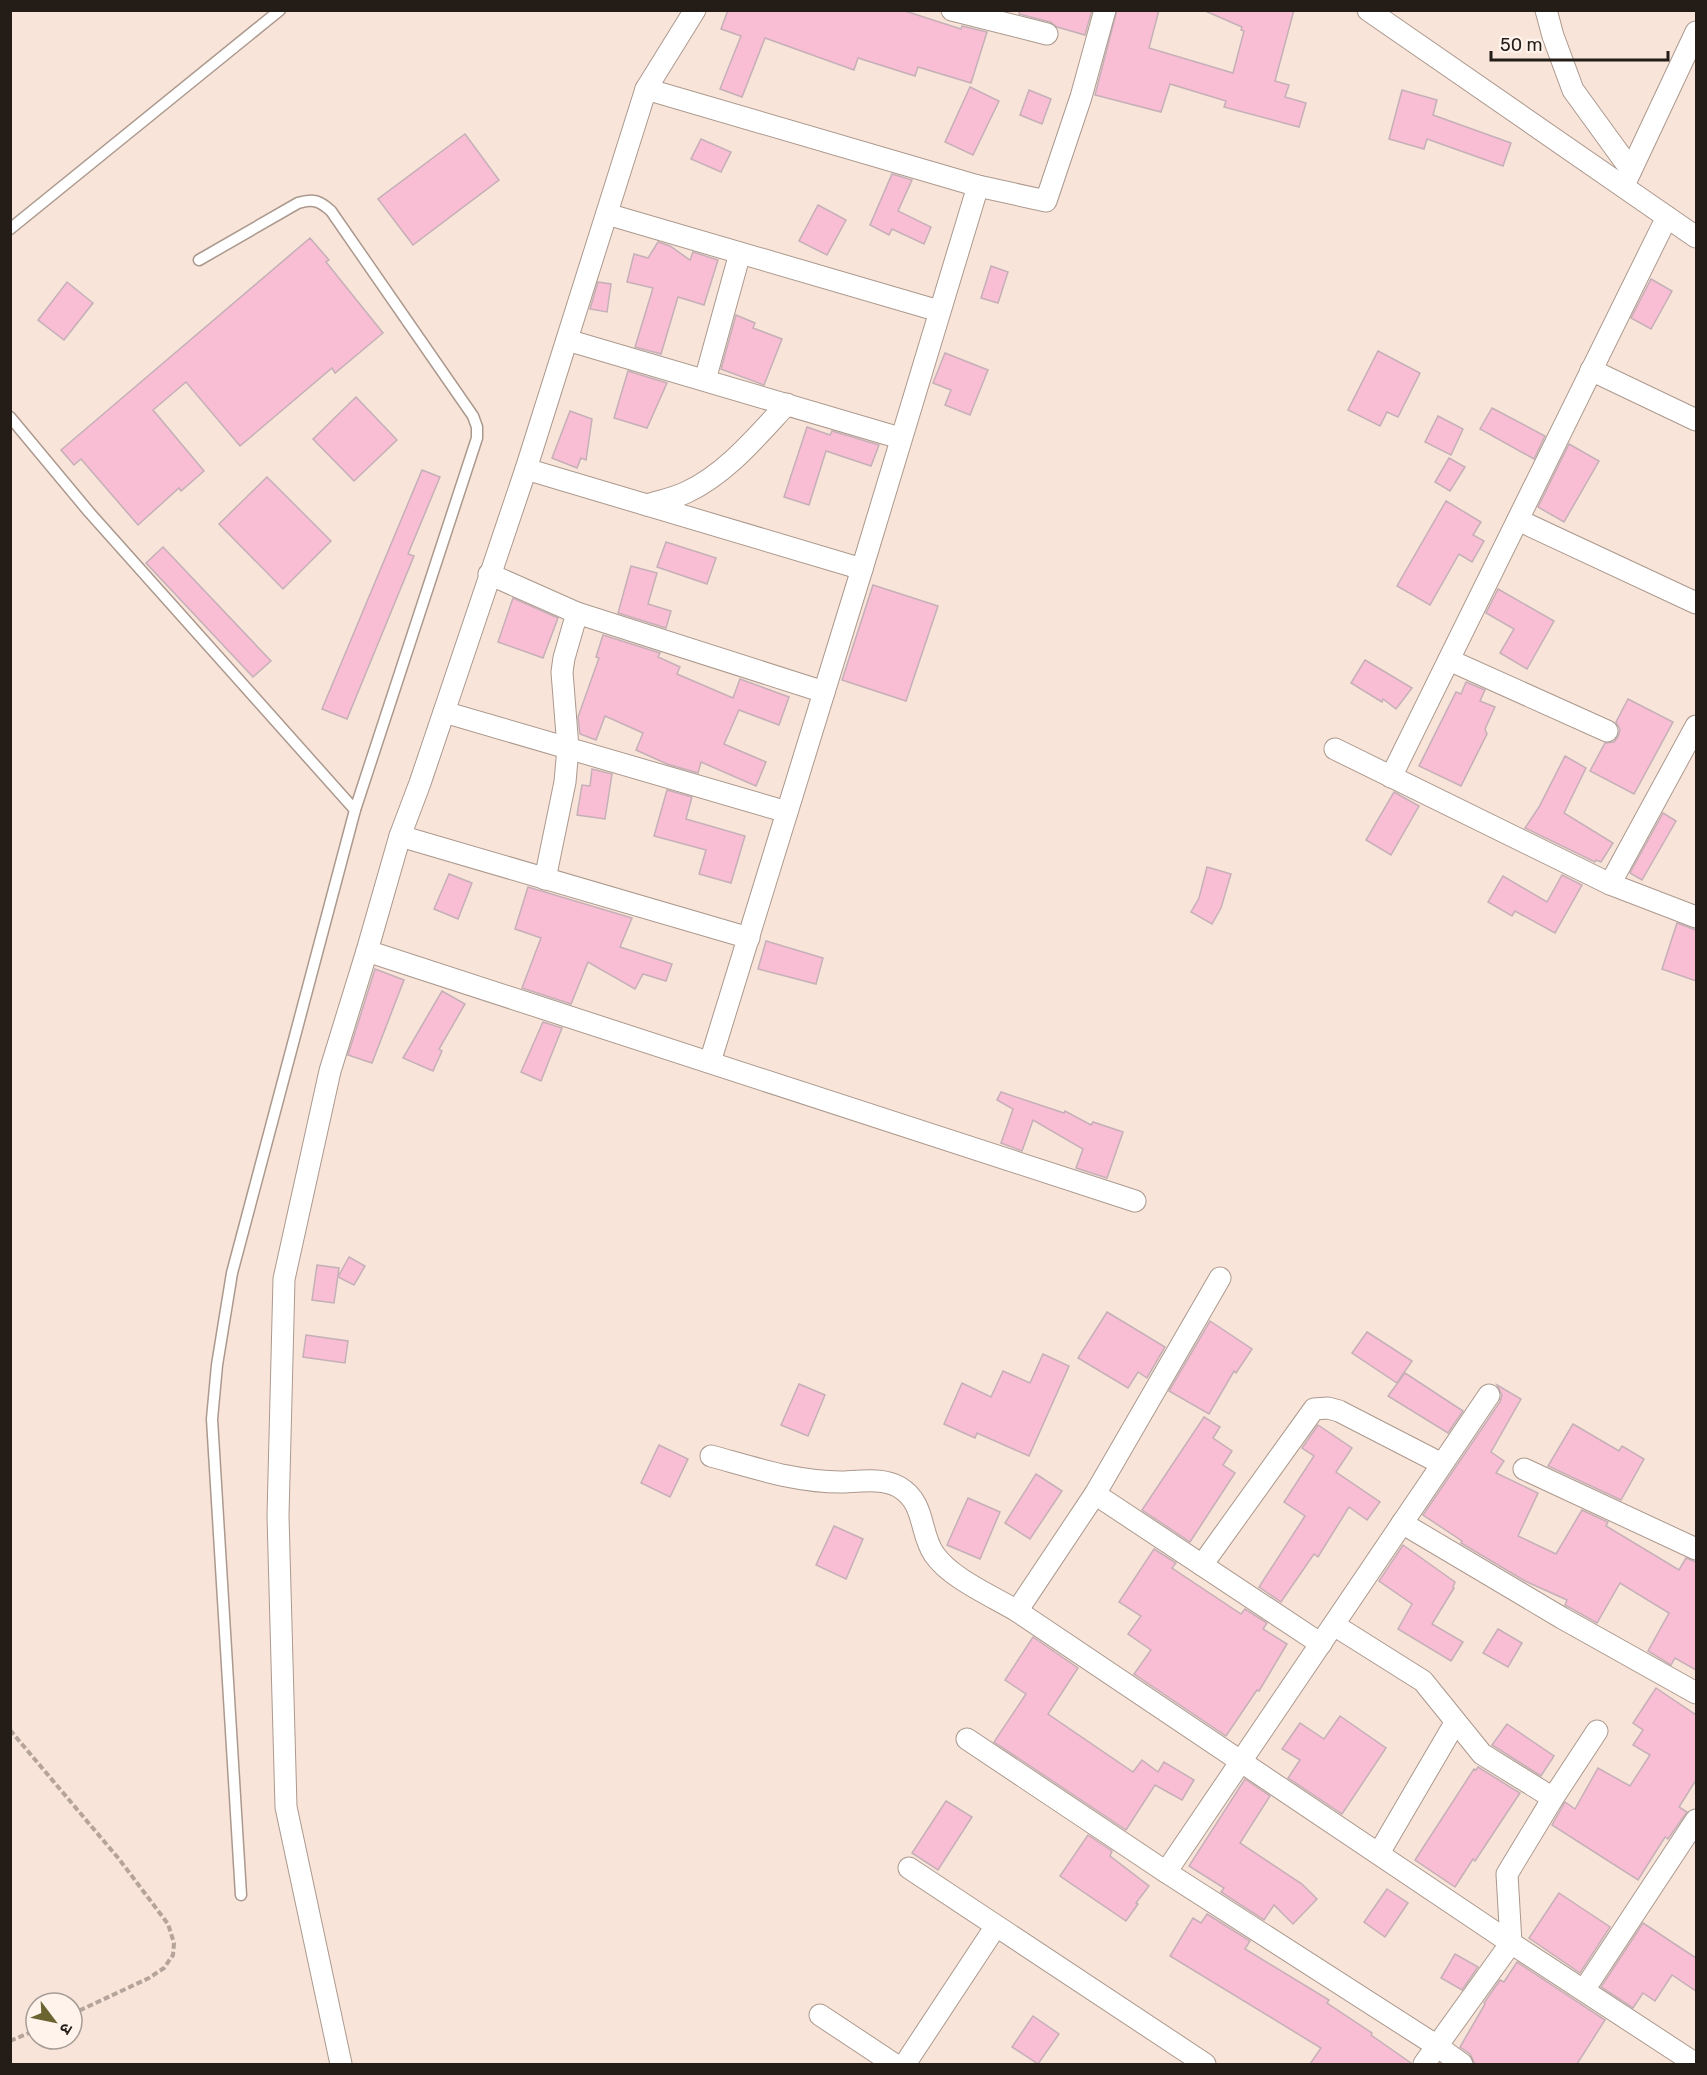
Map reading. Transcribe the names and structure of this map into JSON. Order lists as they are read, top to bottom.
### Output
{
  "scale_bar": "50 m",
  "north": "bottom right"
}
